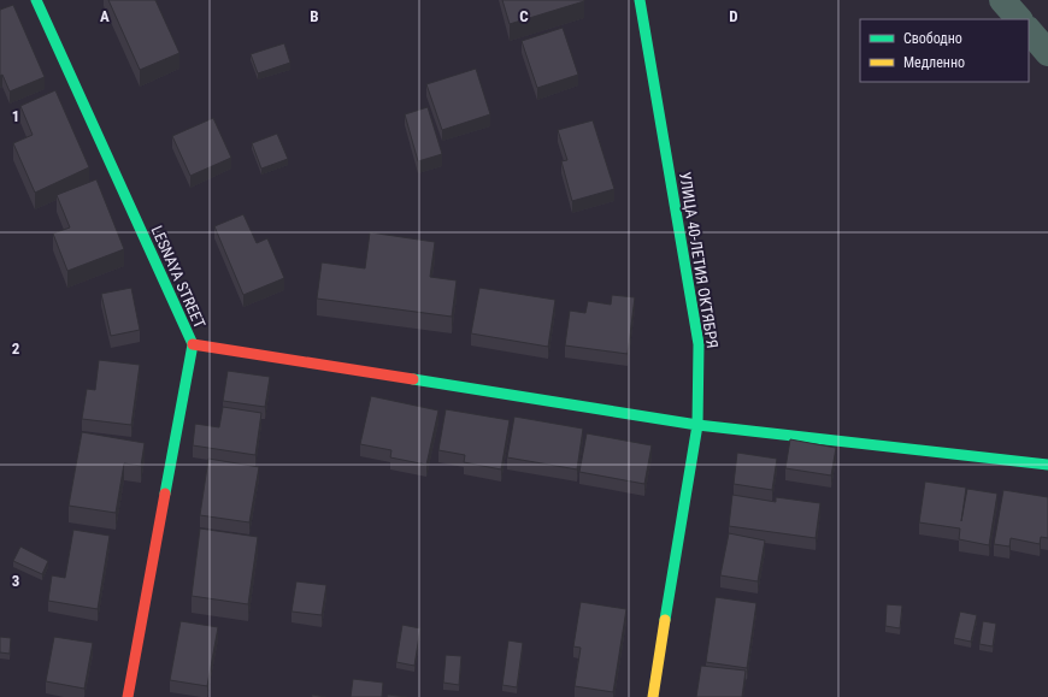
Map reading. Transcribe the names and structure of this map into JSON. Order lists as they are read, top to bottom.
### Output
{
  "streets": {
    "street": ["УЛИЦА 40-ЛЕТИЯ ОКТЯБРЯ", "LESNAYA STREET"]
  },
  "legend": ["Свободно", "Медленно"],
  "grid": {
    "columns": [
      "A",
      "B",
      "C",
      "D"
    ],
    "rows": ["1", "2", "3"]
  }
}
